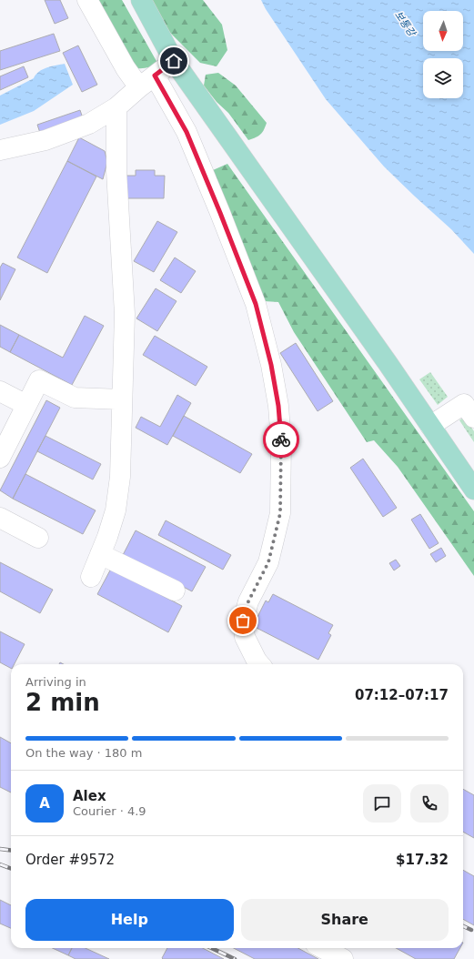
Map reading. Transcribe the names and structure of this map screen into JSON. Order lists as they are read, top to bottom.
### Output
{
  "water": ["보통강"],
  "north": "bottom",
  "page": {
    "heading": ["2 min", "Arriving in", "07:12–07:17"],
    "panel": [
      "Alex",
      "Courier · 4.9",
      "Order #9572",
      "$17.32"
    ],
    "bar": "On the way · 180 m",
    "round": "A",
    "buttons": ["Help", "Share"]
  }
}
